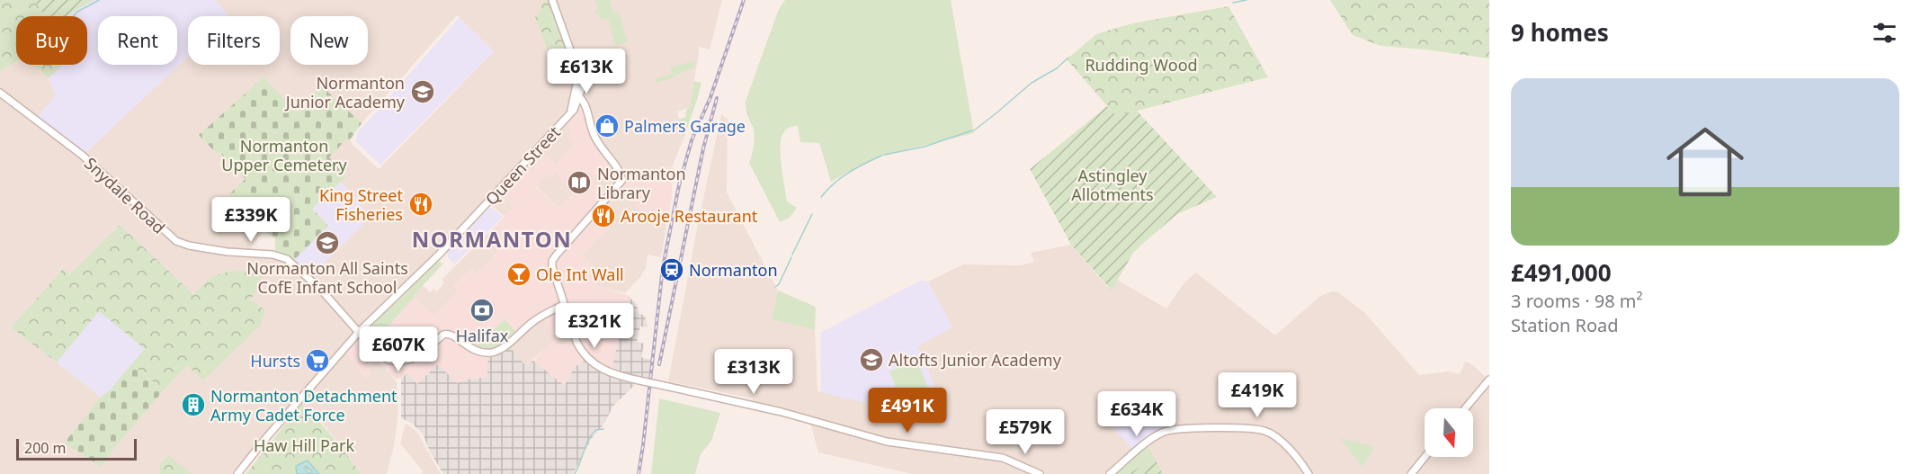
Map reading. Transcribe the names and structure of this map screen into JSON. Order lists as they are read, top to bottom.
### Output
{
  "streets": {
    "street": ["Queen Street", "Snydale Road"]
  },
  "crossings": [
    ["Queen Street", "Snydale Road"]
  ],
  "districts": ["NORMANTON"],
  "parks": [
    "Rudding Wood",
    "Normanton Upper Cemetery",
    "Astingley Allotments",
    "Haw Hill Park"
  ],
  "places": {
    "school or university": ["Normanton Junior Academy", "Normanton All Saints CofE Infant School", "Altofts Junior Academy"],
    "shop": ["Palmers Garage"],
    "library": ["Normanton Library"],
    "restaurant": ["King Street Fisheries", "Arooje Restaurant"],
    "station": ["Normanton"],
    "bar": ["Ole Int Wall"],
    "bank": ["Halifax"],
    "supermarket": ["Hursts"],
    "building": ["Normanton Detachment Army Cadet Force"]
  },
  "scale_bar": "200 m",
  "north": "bottom",
  "page": {
    "heading": "9 homes",
    "chip": [
      "Buy",
      "Rent",
      "Filters",
      "New"
    ],
    "price": [
      "£613K",
      "£339K",
      "£321K",
      "£607K",
      "£313K",
      "£419K",
      "£491K",
      "£634K",
      "£579K"
    ],
    "list": [
      {
        "name": "£491,000",
        "note": "3 rooms · 98 m² · Station Road"
      }
    ],
    "scale": "200 m"
  }
}
